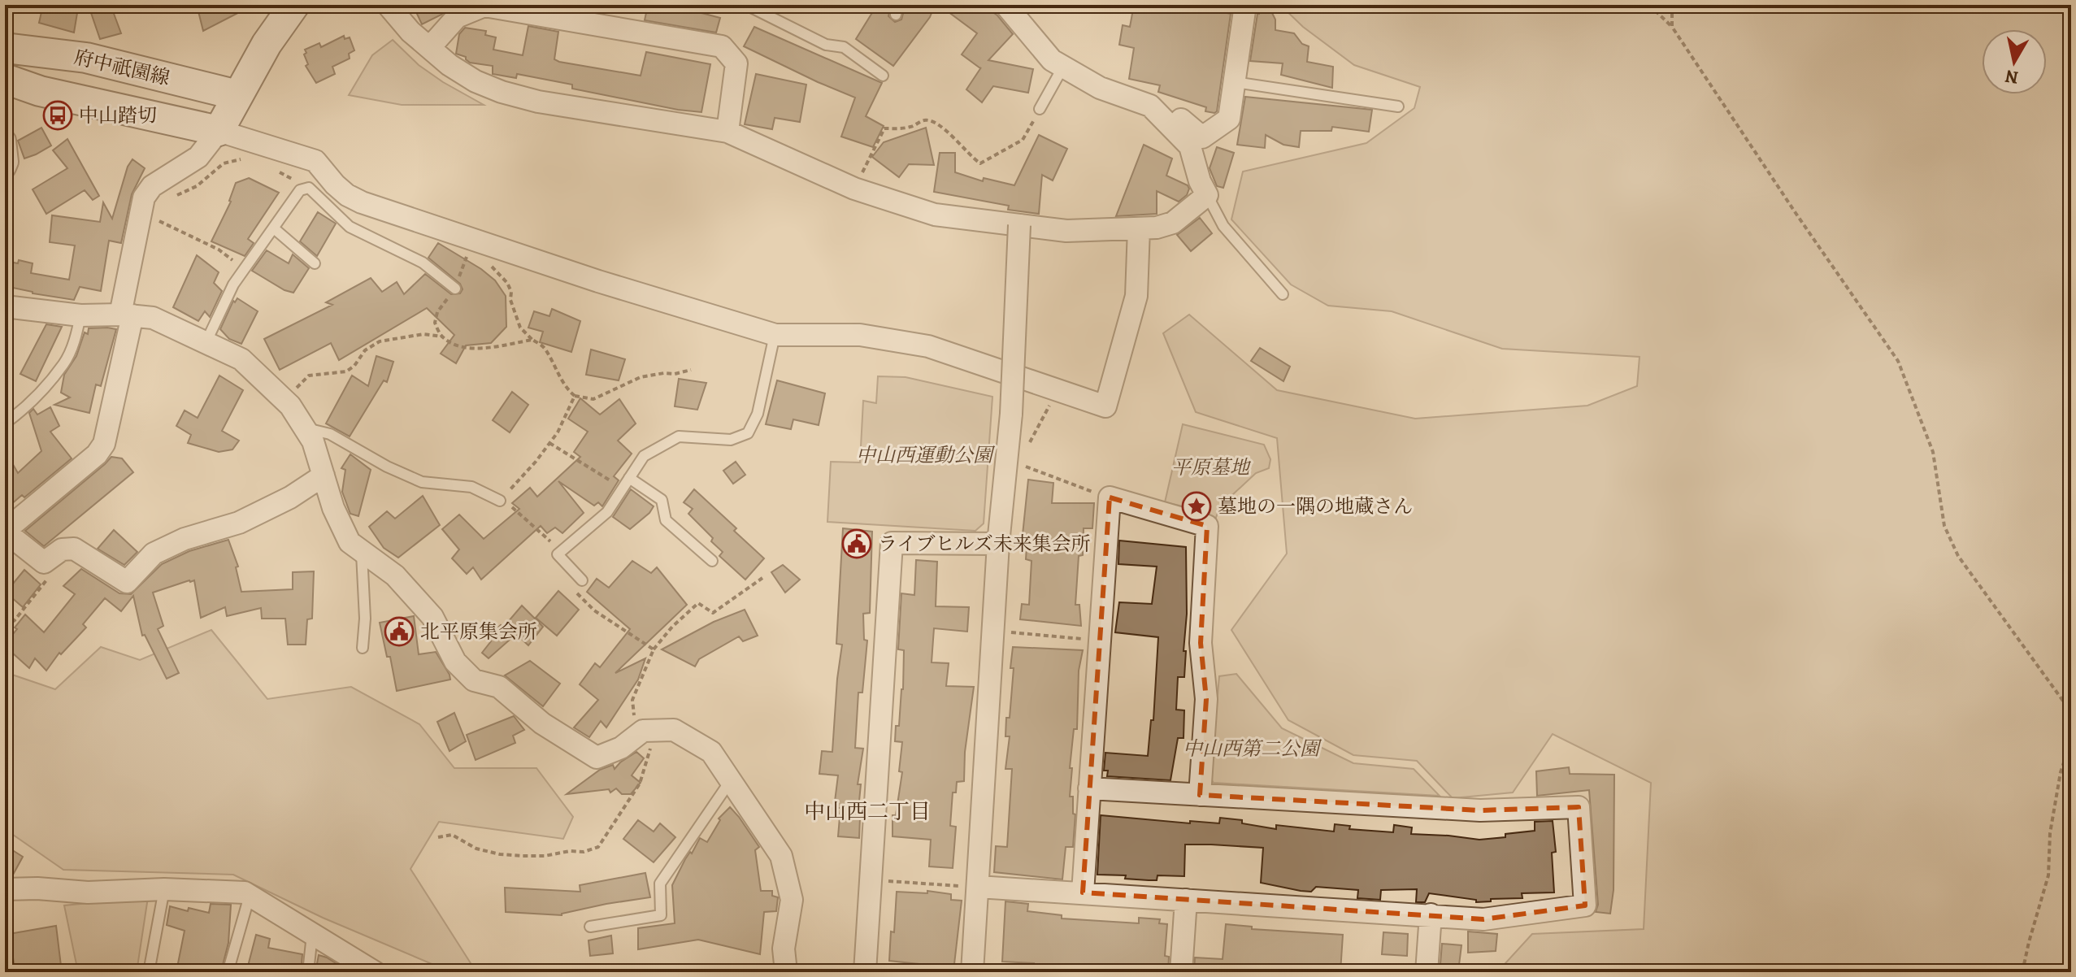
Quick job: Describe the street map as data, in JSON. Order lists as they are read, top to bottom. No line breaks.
{"streets":{"main road":["府中祇園線"]},"districts":["中山西二丁目"],"parks":["中山西運動公園","平原墓地","中山西第二公園"],"places":{"bus stop":["中山踏切"],"place":["墓地の一隅の地蔵さん"],"public building":["ライブヒルズ未来集会所","北平原集会所"]},"north":"bottom"}
